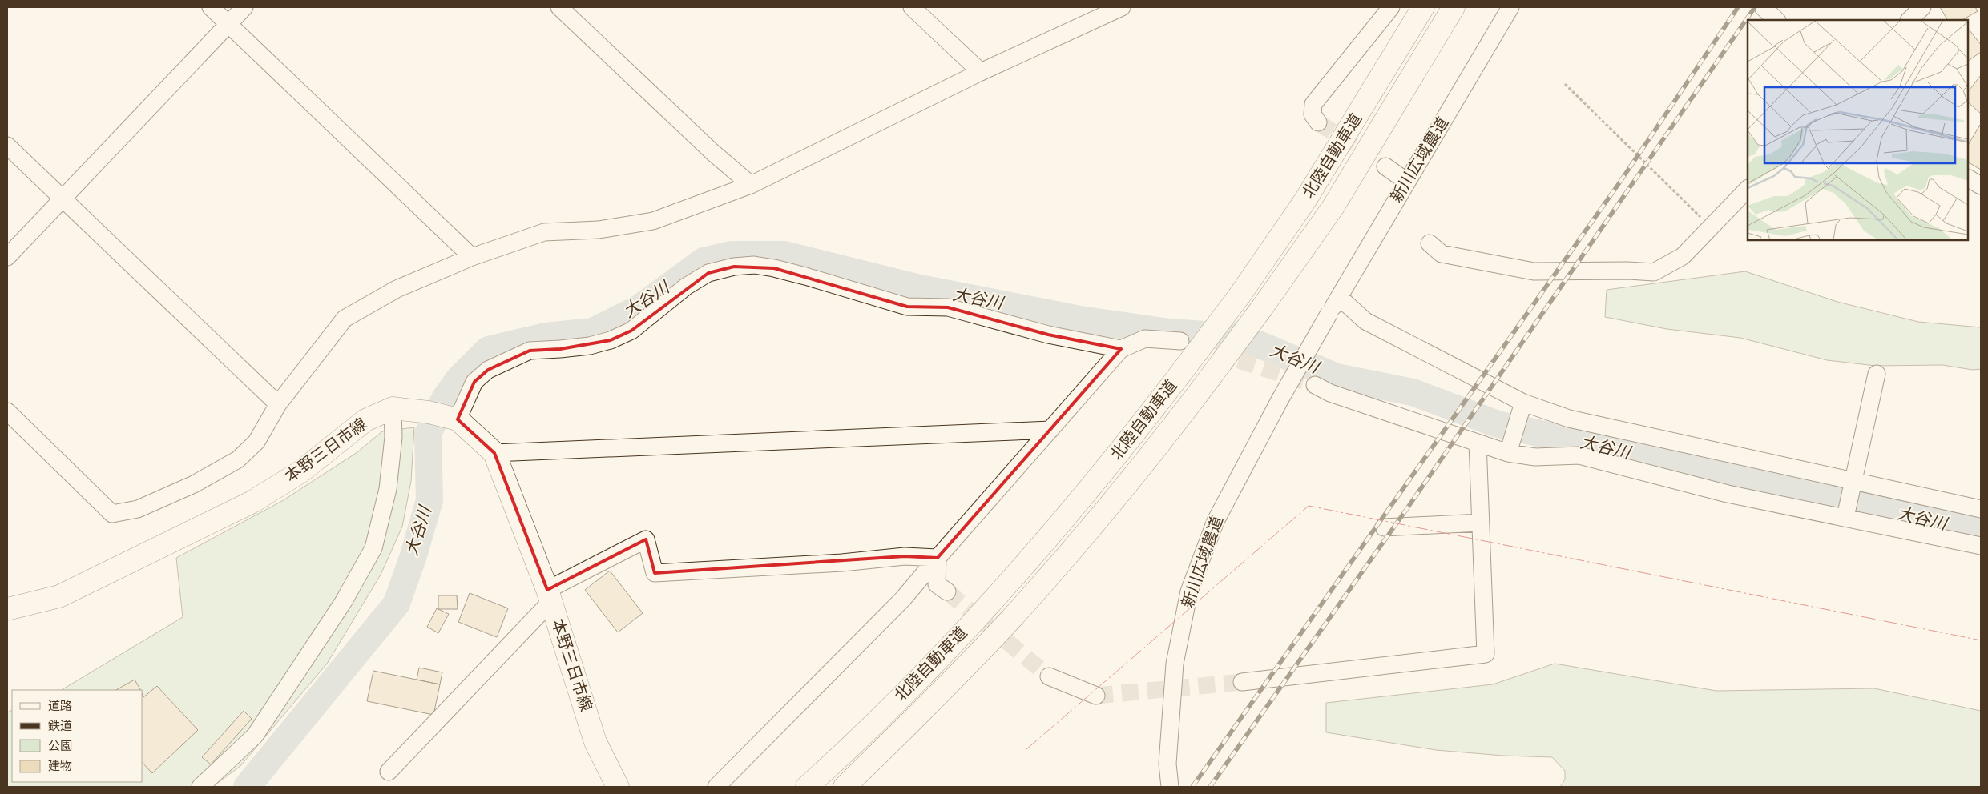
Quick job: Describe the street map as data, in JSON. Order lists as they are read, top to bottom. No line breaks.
{"streets":{"main road":["北陸自動車道","本野三日市線"],"street":["新川広域農道"]},"water":["大谷川"],"legend":["道路","鉄道","公園","建物"]}
